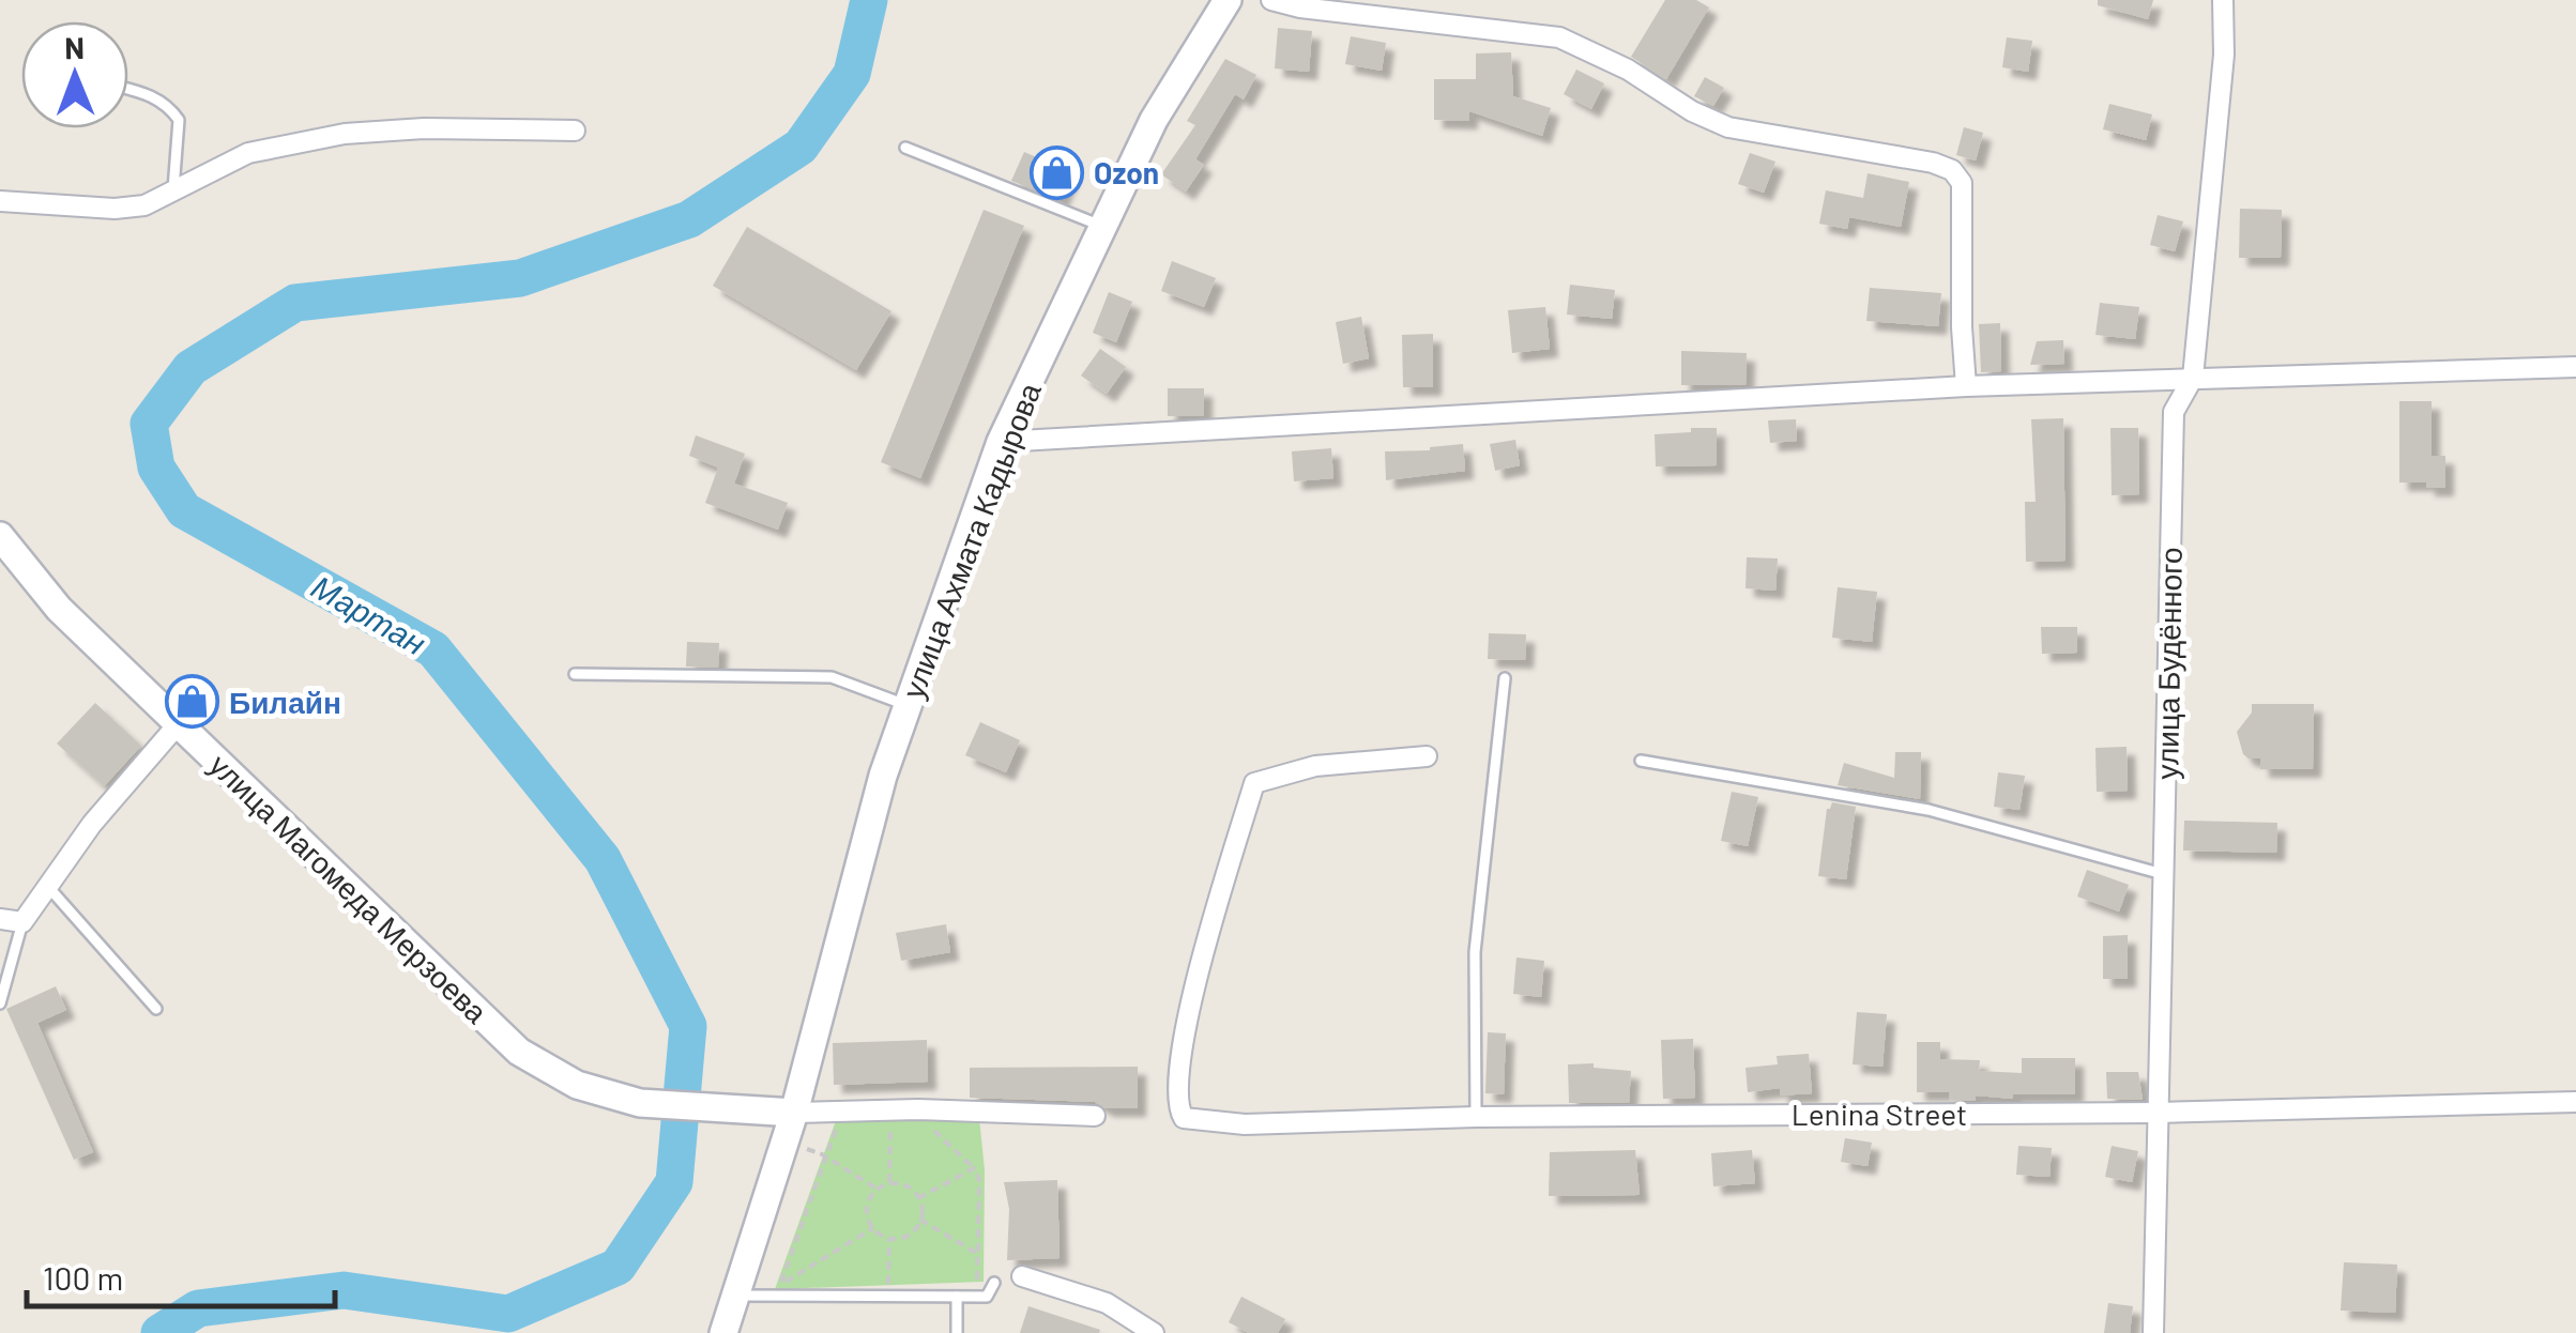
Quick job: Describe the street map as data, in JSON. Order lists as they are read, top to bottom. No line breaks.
{"streets":{"main road":["улица Ахмата Кадырова","улица Магомеда Мерзоева"],"street":["улица Будённого","Lenina Street"]},"crossings":[["улица Ахмата Кадырова","улица Магомеда Мерзоева"],["улица Будённого","Lenina Street"]],"water":["Мартан"],"places":{"shop":["Ozon","Билайн"]},"scale_bar":"100 m","north":"top"}
